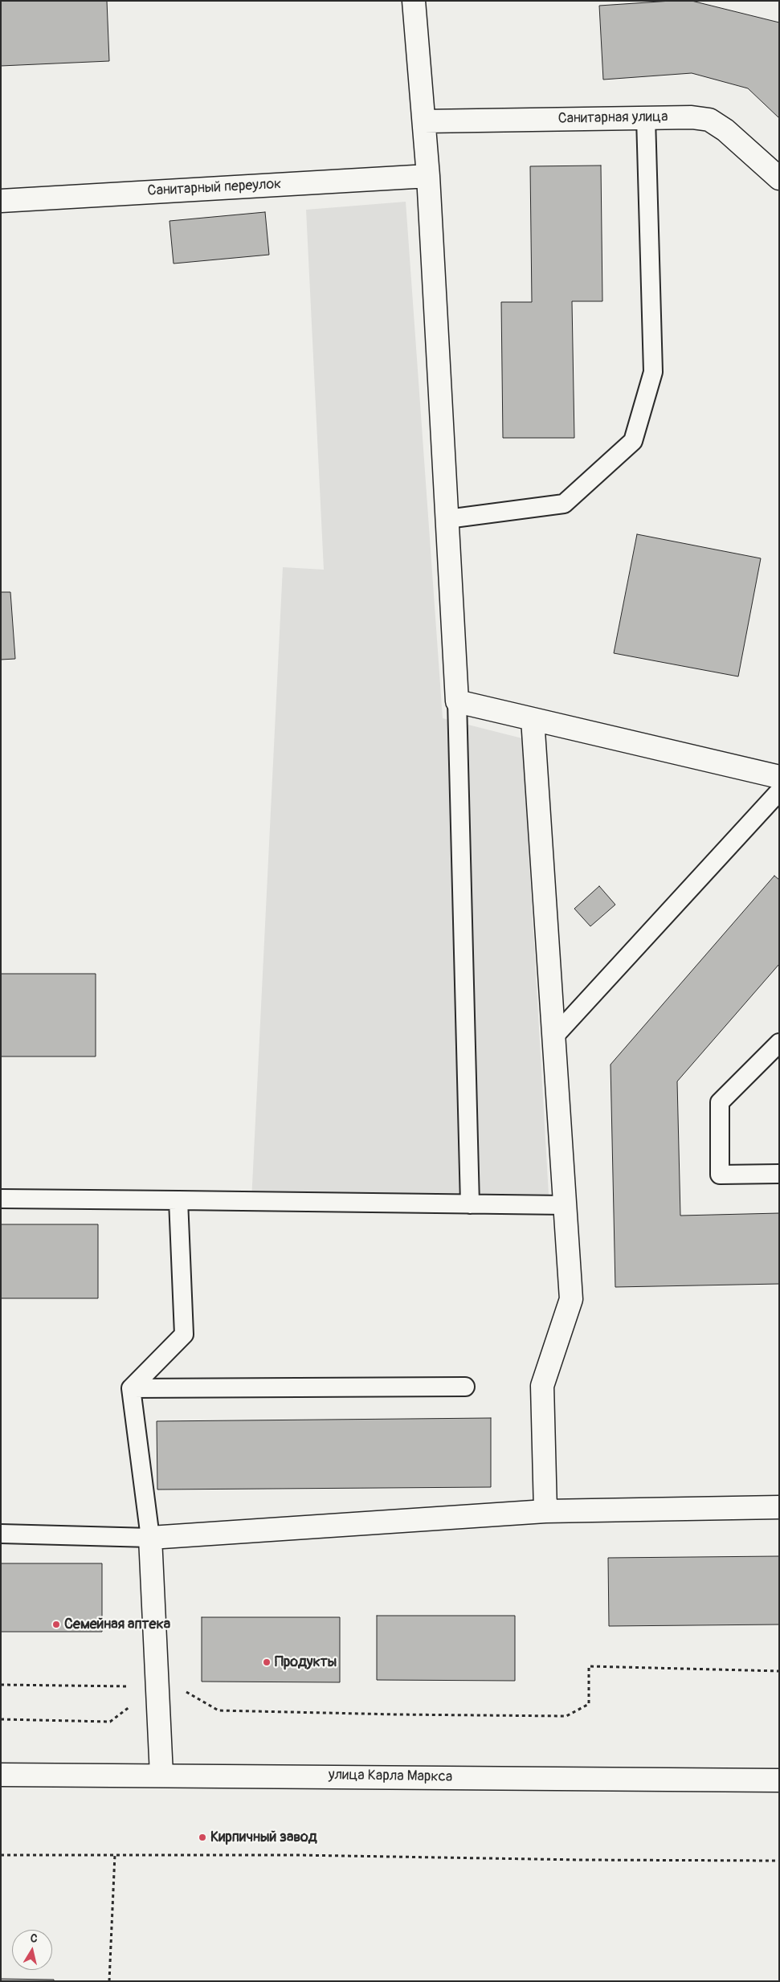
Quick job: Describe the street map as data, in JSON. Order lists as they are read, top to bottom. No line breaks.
{"streets":{"main road":["Санитарная улица","Санитарный переулок","улица Карла Маркса"]},"places":["Семейная аптека","Продукты","Кирпичный завод"],"north":"top"}
